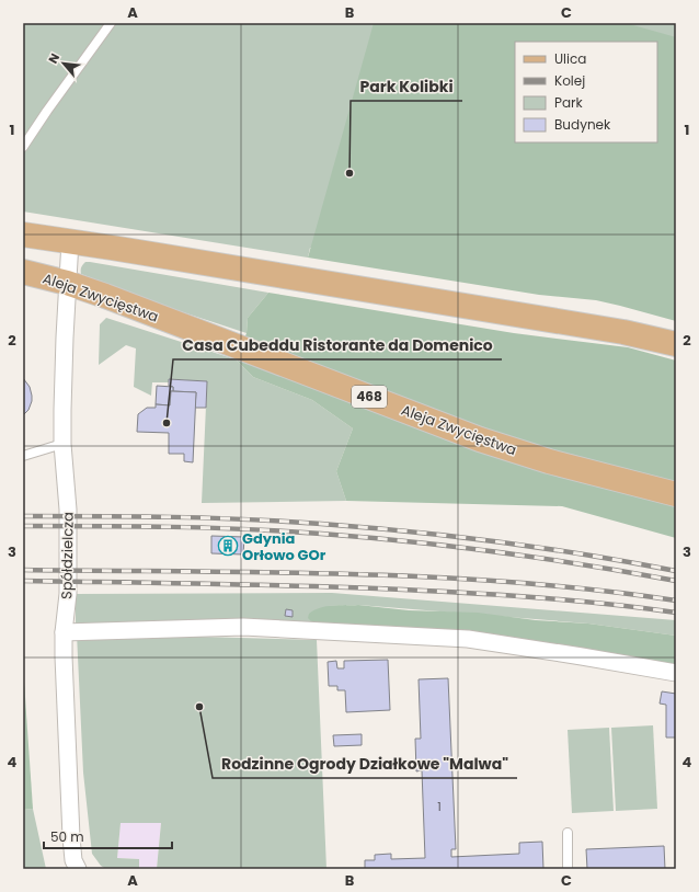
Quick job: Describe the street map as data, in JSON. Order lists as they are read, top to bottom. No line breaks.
{"streets":{"main road":["Aleja Zwycięstwa","468"],"street":["Spółdzielcza"]},"crossings":[["Aleja Zwycięstwa","Spółdzielcza"]],"places":{"other":["Park Kolibki","Casa Cubeddu Ristorante da Domenico","Rodzinne Ogrody Działkowe \"Malwa\""],"building":["Gdynia Orłowo GOr"]},"house_numbers":["1"],"legend":["Ulica","Kolej","Park","Budynek"],"scale_bar":"50 m","north":"top left","grid":{"columns":["A","B","C"],"rows":["1","2","3","4"]}}
